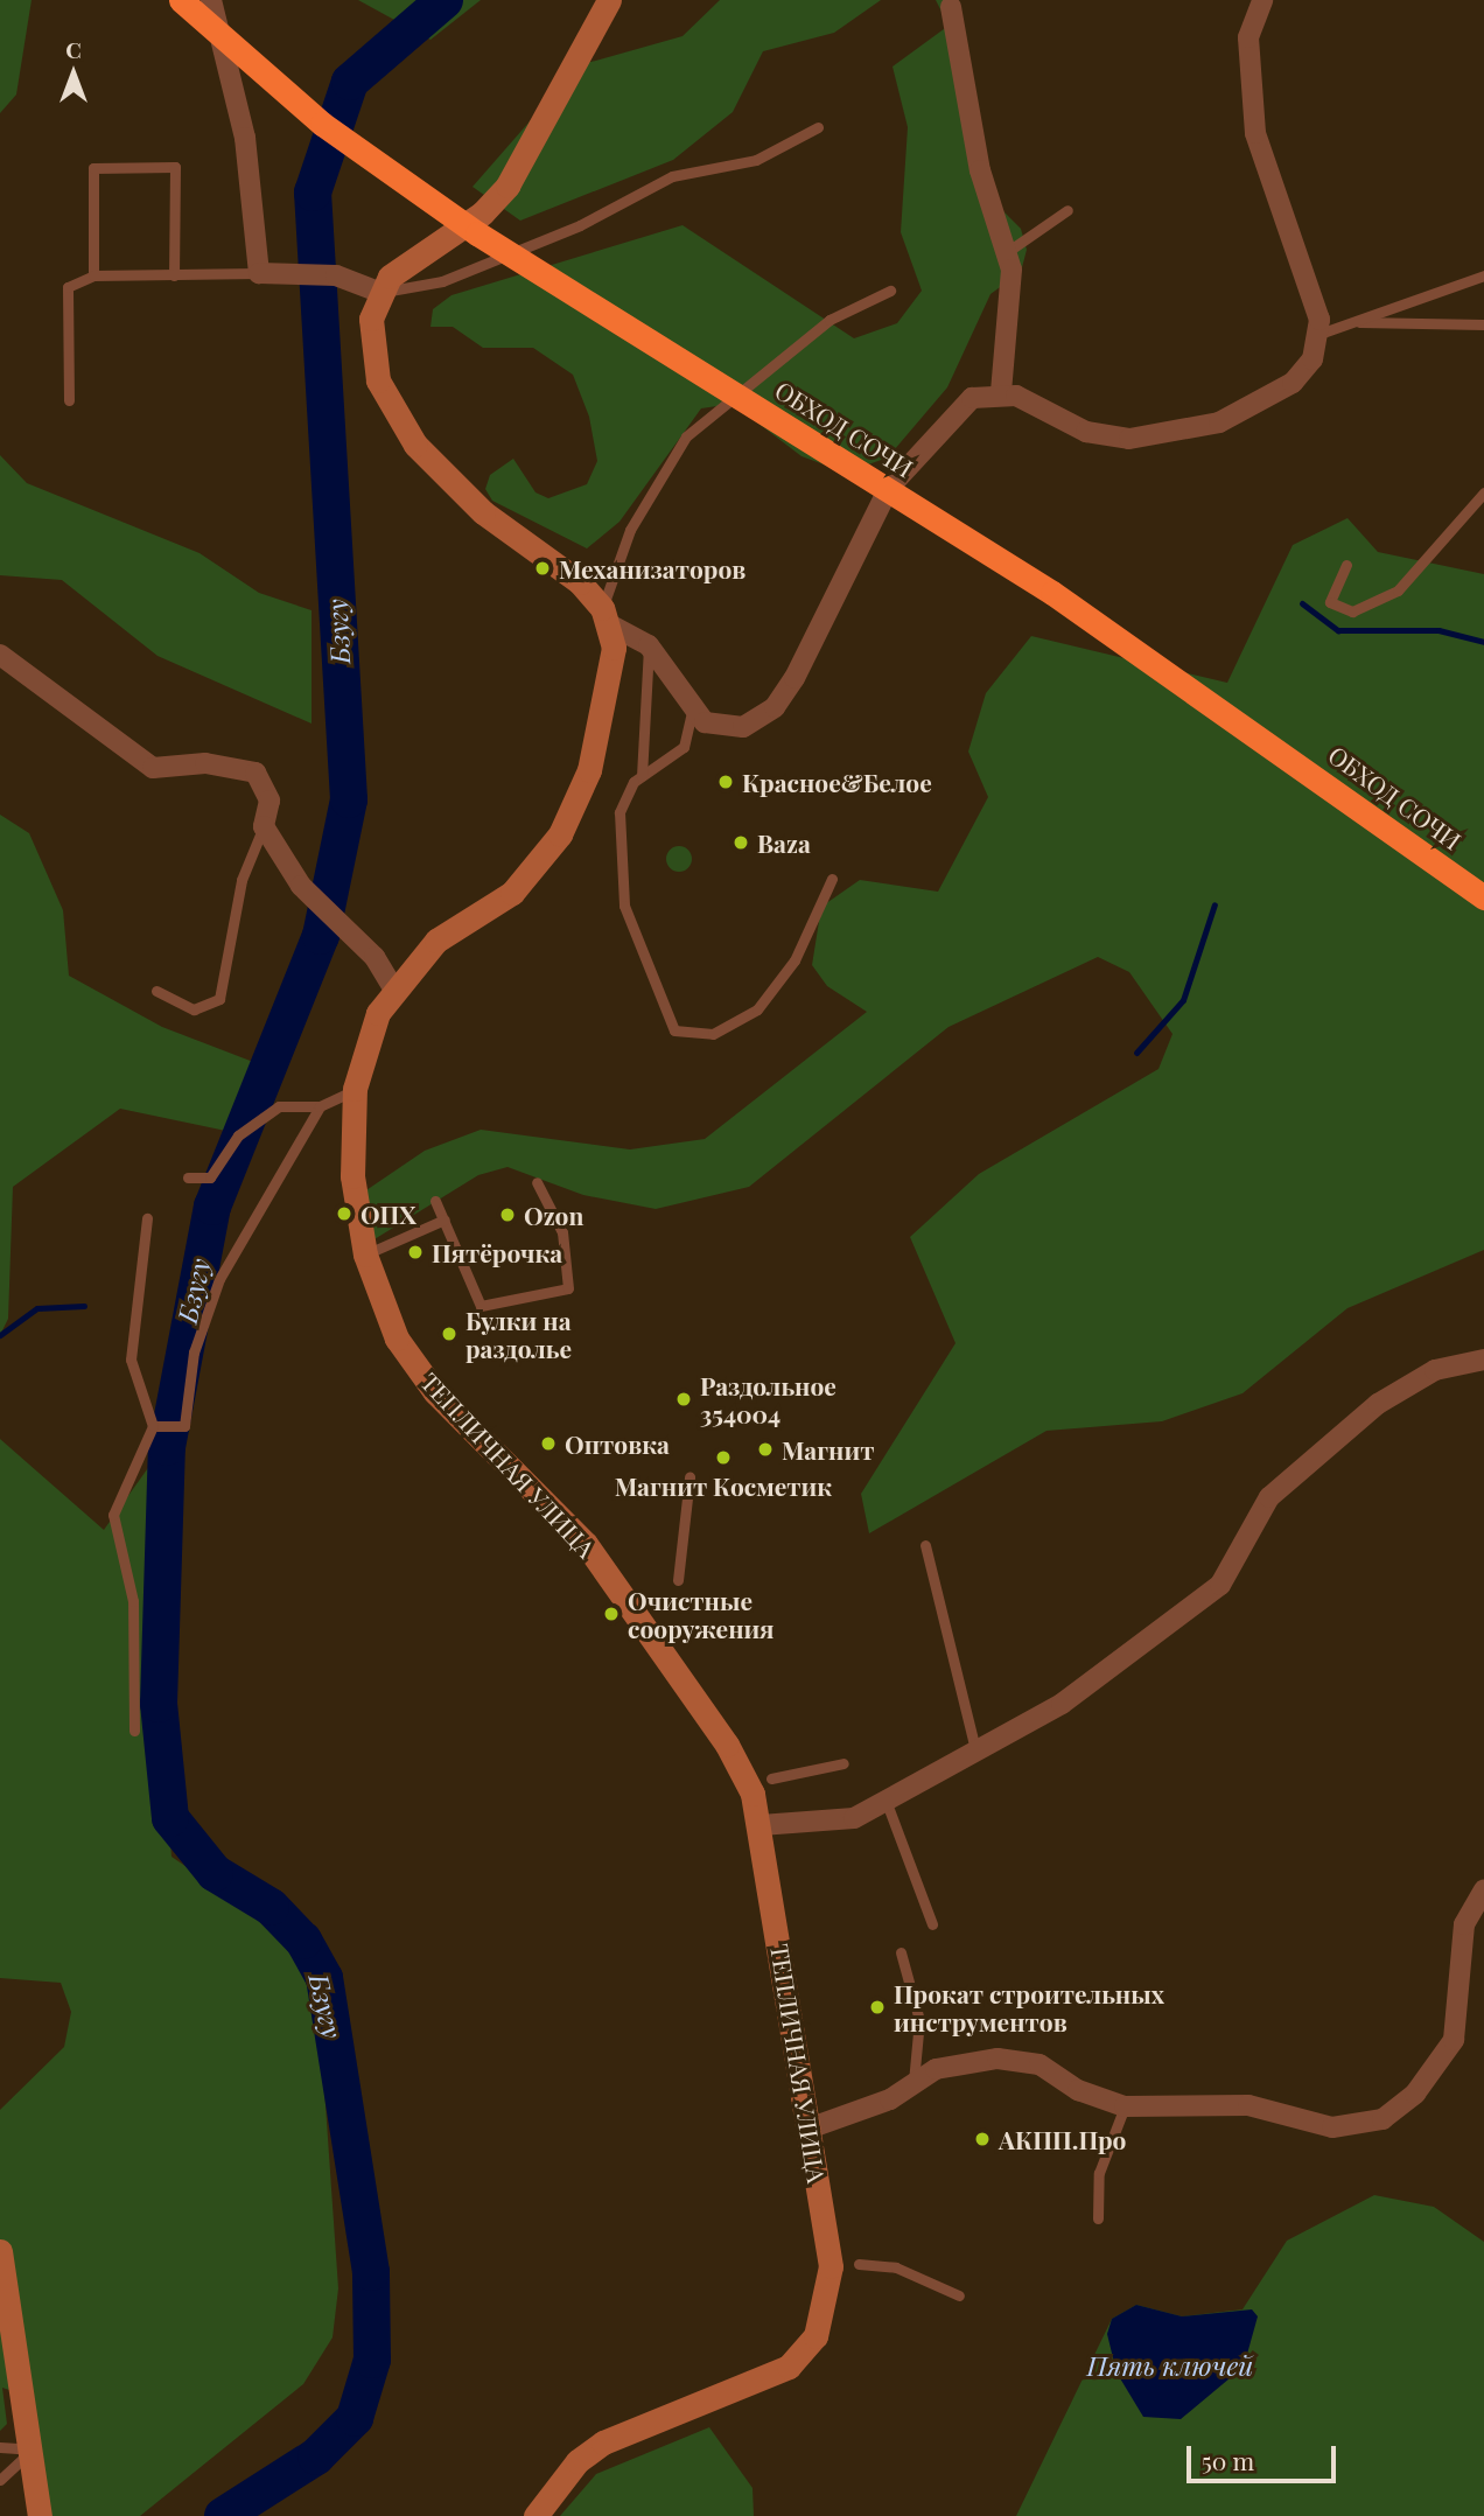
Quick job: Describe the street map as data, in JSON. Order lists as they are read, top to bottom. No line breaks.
{"streets":{"highway":["ОБХОД СОЧИ"],"street":["ТЕПЛИЧНАЯ УЛИЦА"]},"water":["Бзугу","Пять ключей"],"places":["Механизаторов","Красное&Белое","Baza","ОПХ","Ozon","Пятёрочка","Булки на раздолье","Раздольное 354004","Оптовка","Магнит","Магнит Косметик","Очистные сооружения","Прокат строительных инструментов","АКПП.Про"],"scale_bar":"50 m","north":"top"}
